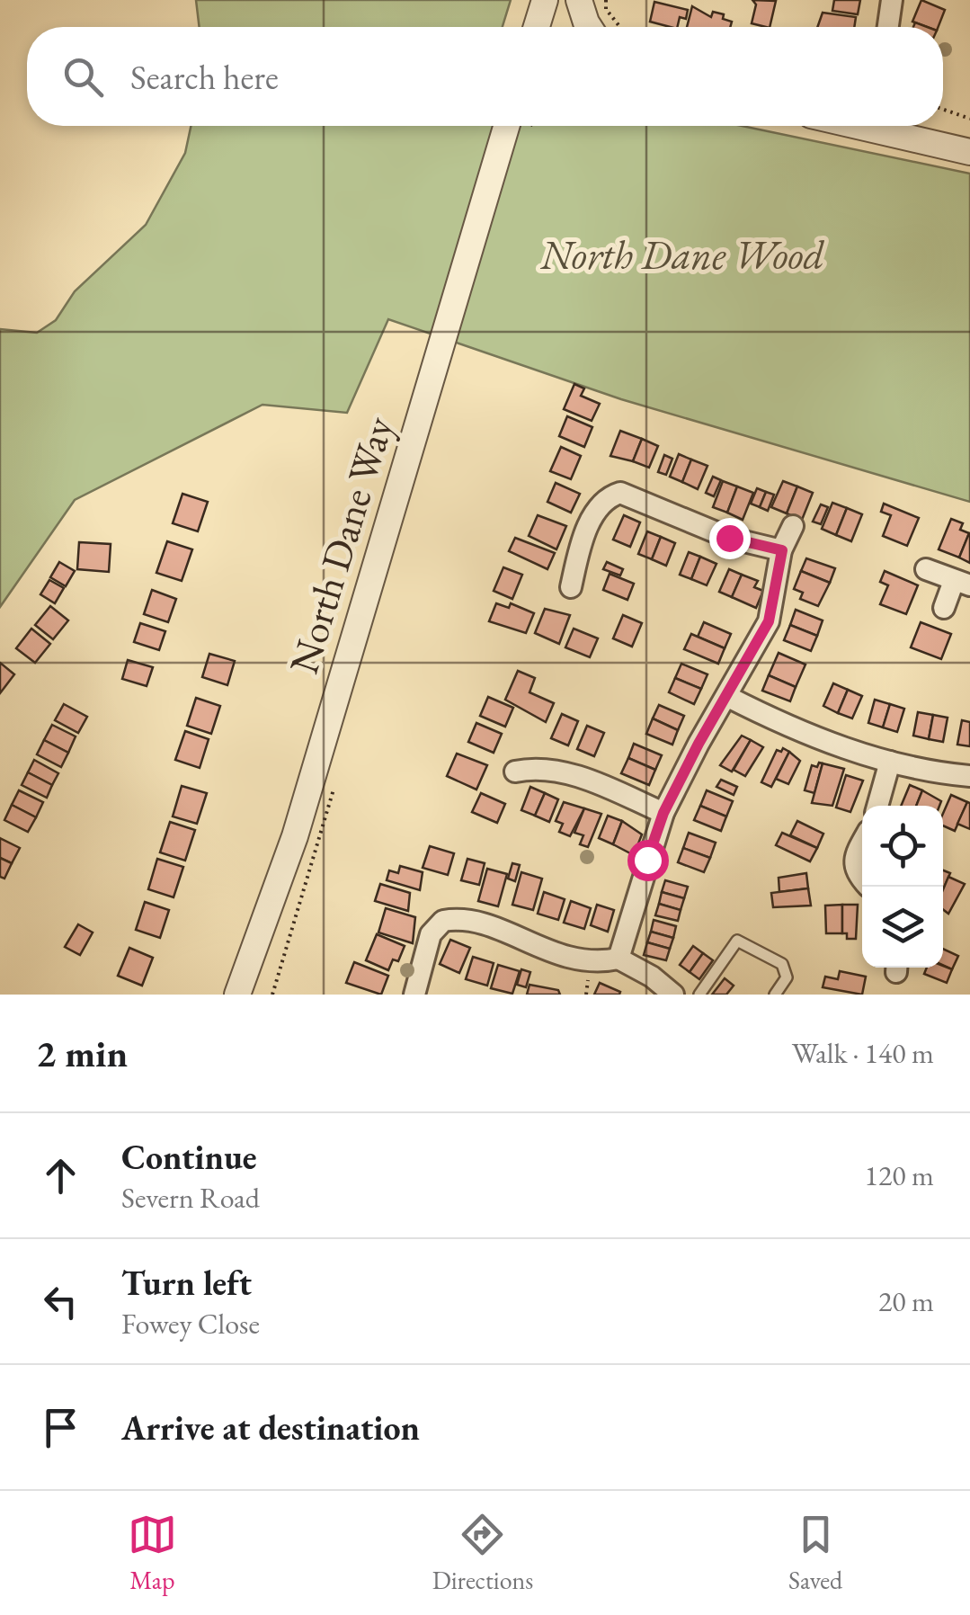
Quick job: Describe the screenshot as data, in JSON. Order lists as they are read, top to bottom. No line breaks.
{"streets":{"street":["North Dane Way"]},"parks":["North Dane Wood"],"page":{"search":"Search here","heading":["2 min","Walk · 140 m"],"list":[["Continue","Severn Road","120 m"],["Turn left","Fowey Close","20 m"],"Arrive at destination"],"nav":["Map","Directions","Saved"]}}
